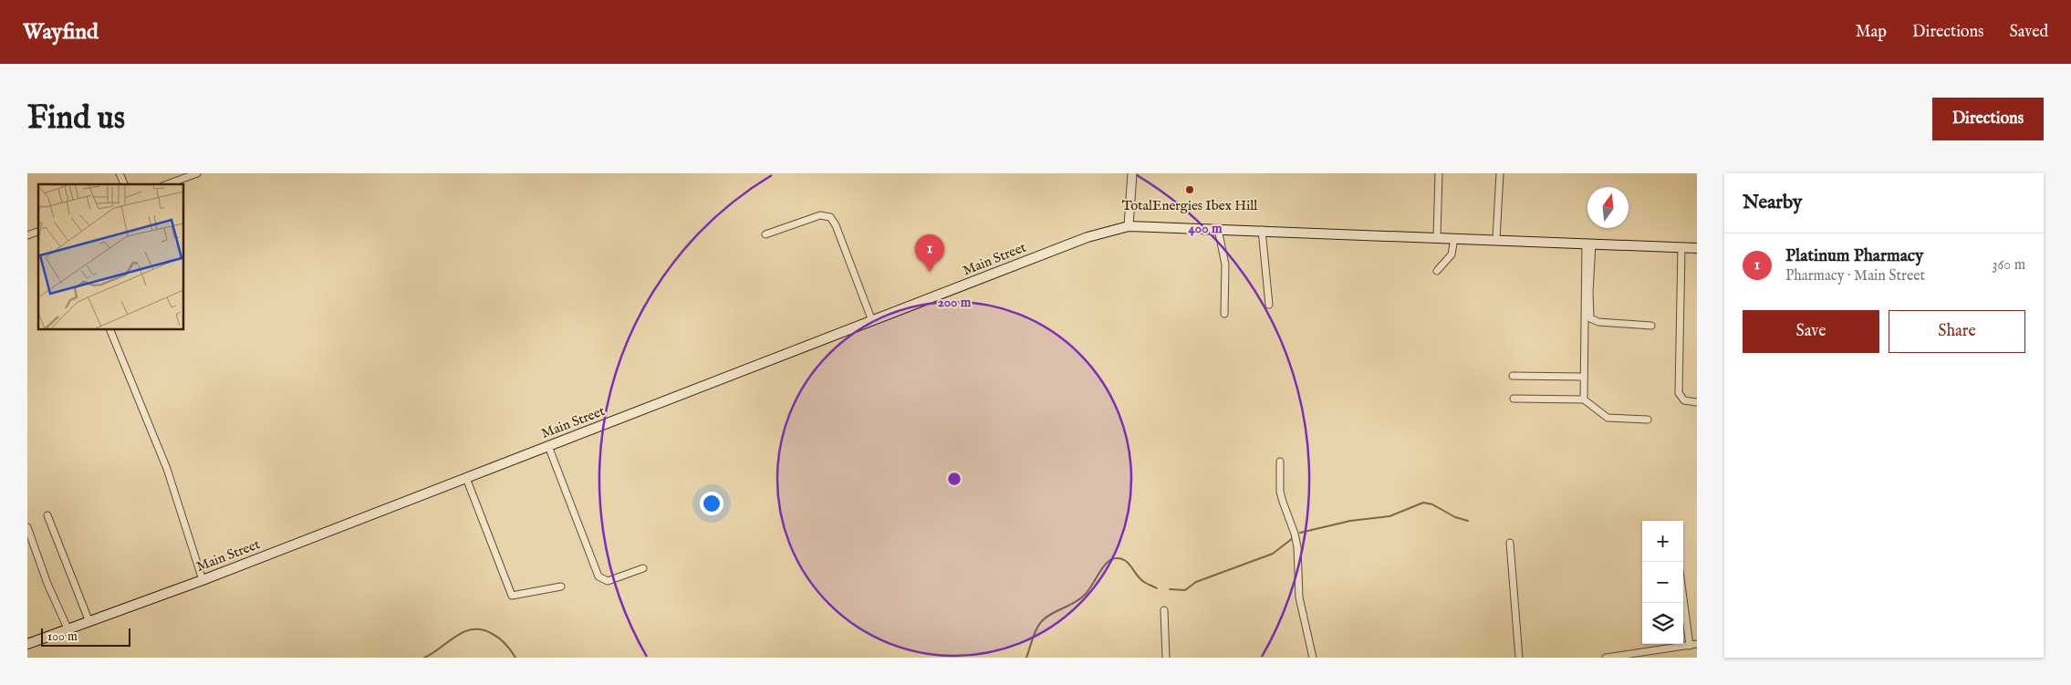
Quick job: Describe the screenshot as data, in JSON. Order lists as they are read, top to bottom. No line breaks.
{"streets":{"main road":["Main Street"]},"places":["TotalEnergies Ibex Hill"],"scale_bar":"100 m","north":"top","page":{"header":"Wayfind","nav":["Map","Directions","Saved"],"buttons":["Directions",["Save","Share"]],"title":"Find us","heading":"Nearby","list":[{"mark":"1","name":"Platinum Pharmacy","note":"Pharmacy · Main Street","value":"360 m"}],"pins":"1","map_buttons":["+","−"],"scale":"100 m"},"rings":["400 m","200 m"]}
